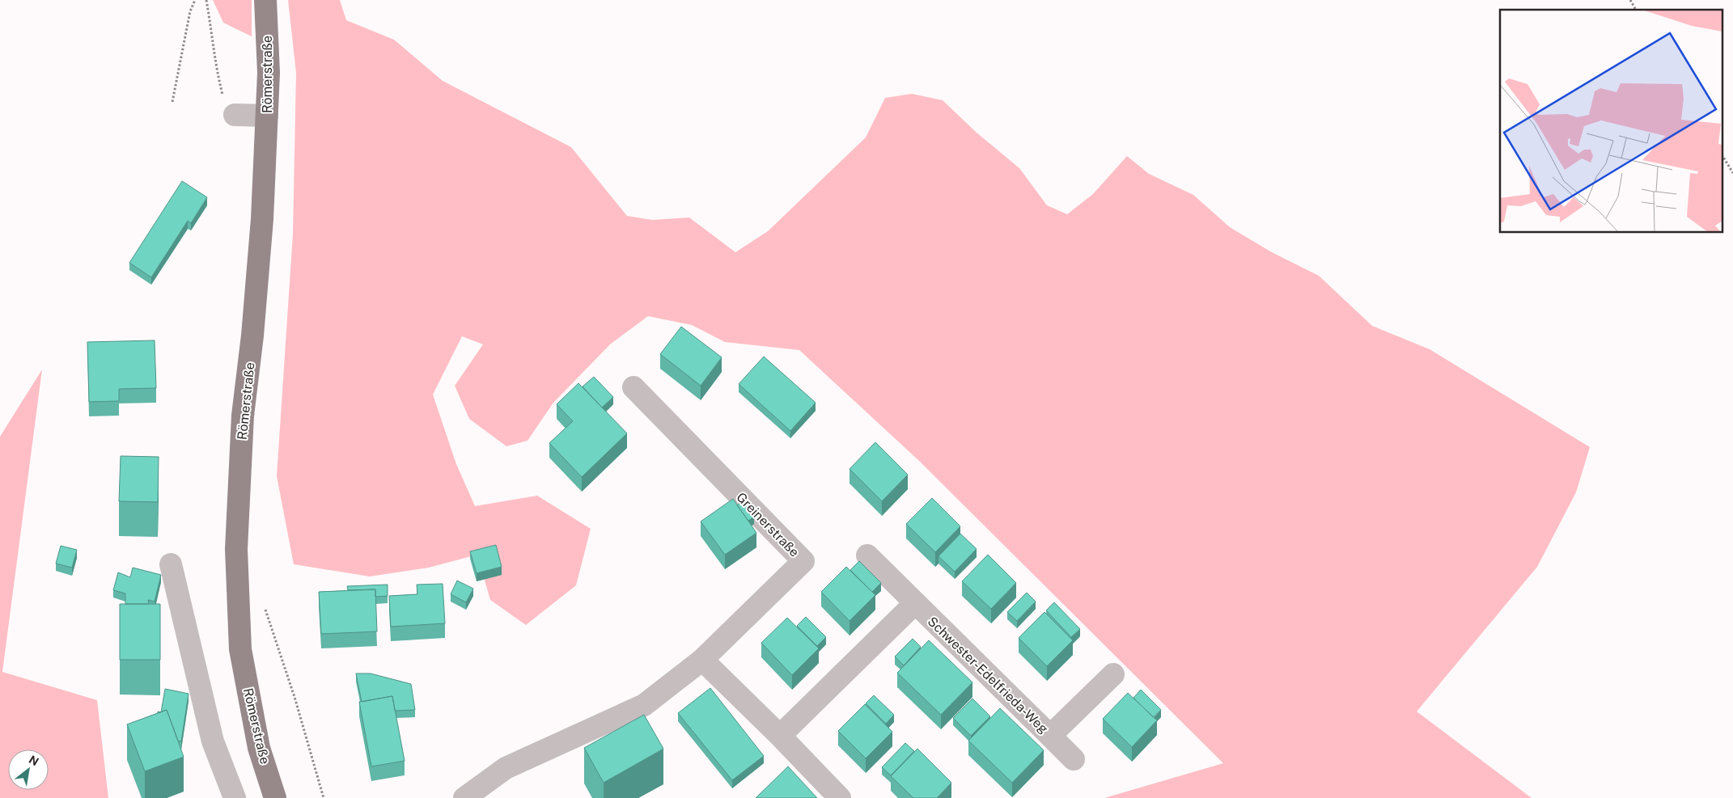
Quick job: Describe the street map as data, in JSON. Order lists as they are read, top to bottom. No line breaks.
{"streets":{"main road":["Römerstraße"],"street":["Greinerstraße","Schwester-Edelfrieda-Weg"]},"north":"top right"}
